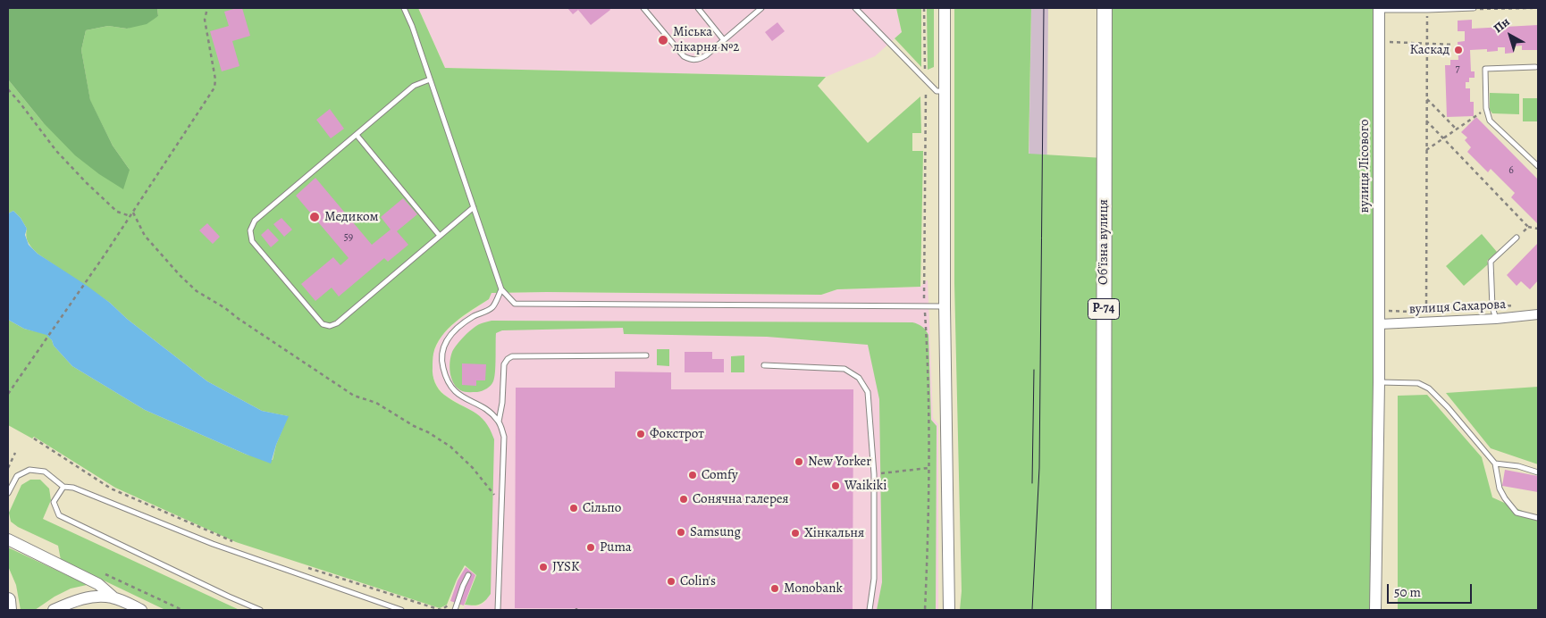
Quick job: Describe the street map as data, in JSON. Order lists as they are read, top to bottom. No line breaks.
{"streets":{"main road":["Обʼїзна вулиця","Р-74"],"street":["вулиця Лісового","вулиця Сахарова"]},"crossings":[["вулиця Лісового","вулиця Сахарова"]],"places":["Міська лікарня №2","Каскад","Медиком","Фокстрот","New Yorker","Comfy","Waikiki","Сонячна галерея","Сільпо","Samsung","Хінкальня","Puma","JYSK","Colin's","Monobank"],"house_numbers":["7","6","59"],"scale_bar":"50 m","north":"top left"}
